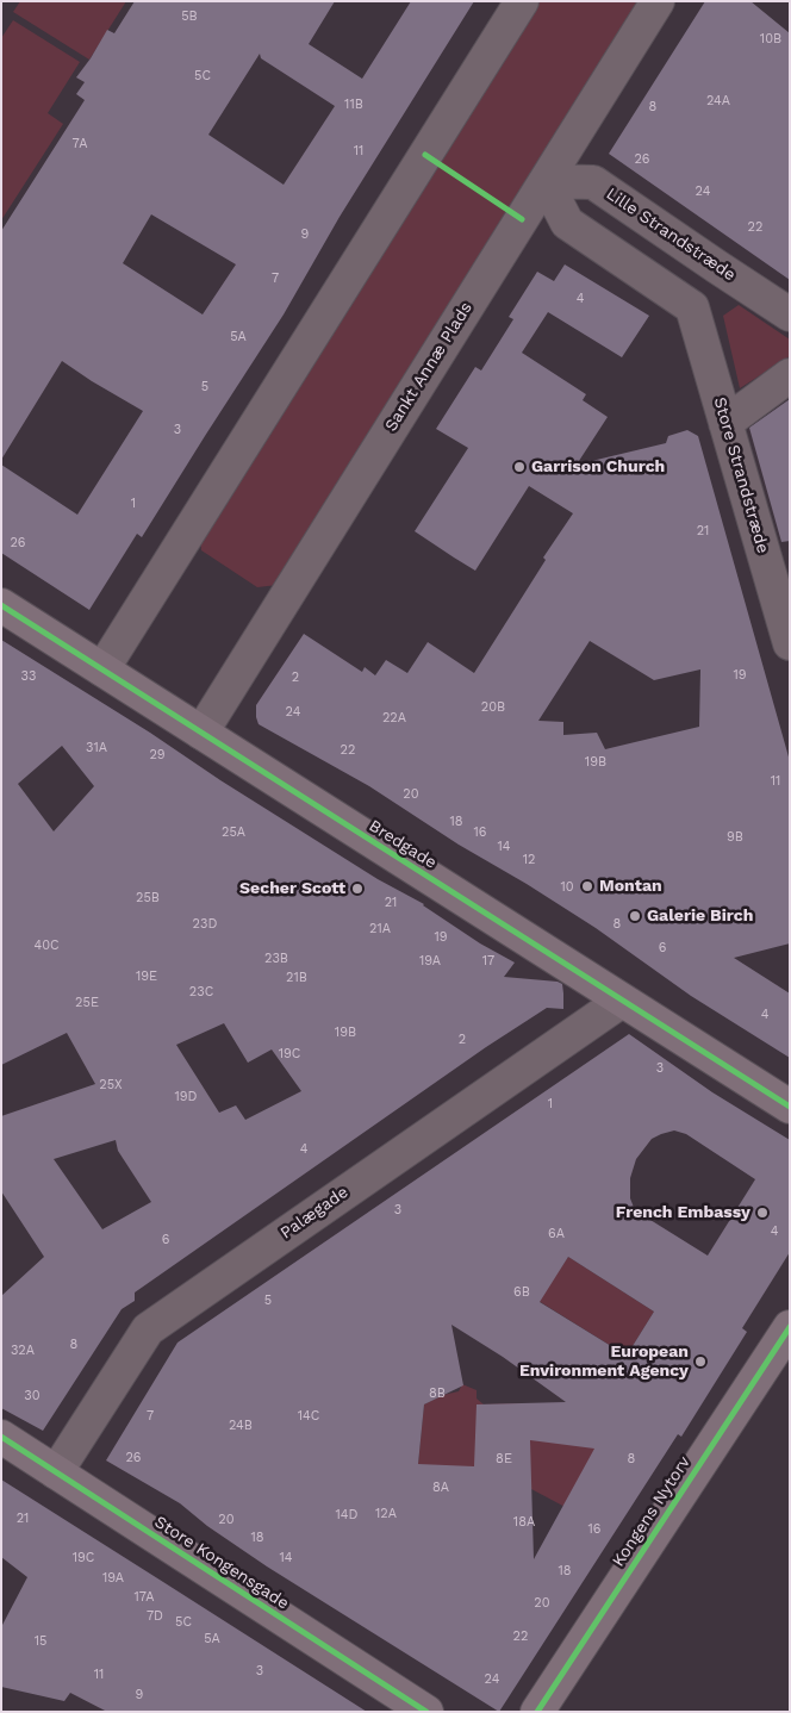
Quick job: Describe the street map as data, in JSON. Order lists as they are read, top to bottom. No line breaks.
{"streets":{"main road":["Bredgade","Kongens Nytorv","Store Kongensgade"],"street":["Lille Strandstræde","Sankt Annæ Plads","Store Strandstræde","Palægade"]},"crossings":[["Lille Strandstræde","Sankt Annæ Plads"],["Sankt Annæ Plads","Bredgade"],["Bredgade","Palægade"],["Palægade","Store Kongensgade"]],"places":["Garrison Church","Montan","Secher Scott","Galerie Birch","French Embassy","European Environment Agency"],"house_numbers":["5B","10B","5C","24A","11B","8","7A","11","26","24","22","9","7","4","5A","5","3","1","21","26","19","33","2","20B","24","22A","31A","22","29","19B","11","20","18","25A","16","9B","14","12","10","25B","21","23D","8","21A","19","40C","6","23B","19A","17","19E","21B","23C","25E","4","19B","2","19C","3","25X","19D","1","4","3","4","6A","6","6B","5","8","32A","8B","30","7","14C","24B","26","8E","8","8A","12A","14D","21","20","18A","16","18","19C","14","18","19A","17A","20","7D","5C","22","5A","15","3","11","24","9"]}
